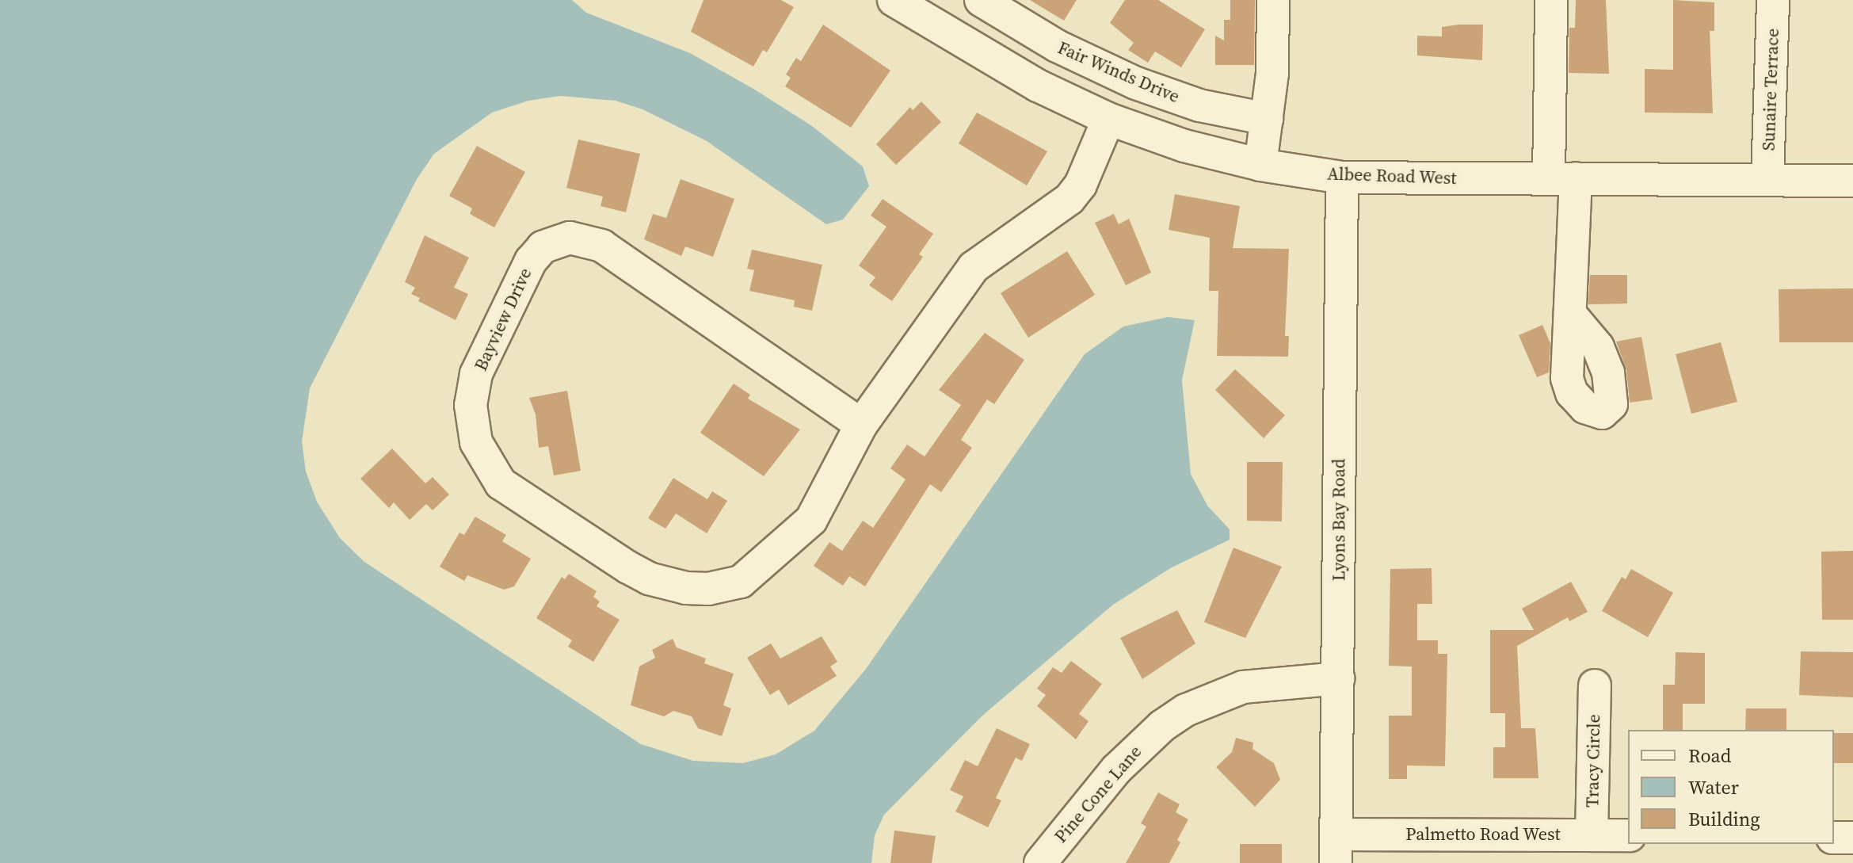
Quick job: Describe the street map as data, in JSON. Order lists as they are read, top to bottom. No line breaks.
{"streets":{"street":["Fair Winds Drive","Sunaire Terrace","Albee Road West","Bayview Drive","Lyons Bay Road","Tracy Circle","Pine Cone Lane","Palmetto Road West"]},"crossings":[["Sunaire Terrace","Albee Road West"],["Albee Road West","Bayview Drive"],["Albee Road West","Lyons Bay Road"],["Lyons Bay Road","Pine Cone Lane"],["Lyons Bay Road","Palmetto Road West"],["Tracy Circle","Palmetto Road West"]],"legend":["Road","Water","Building"]}
